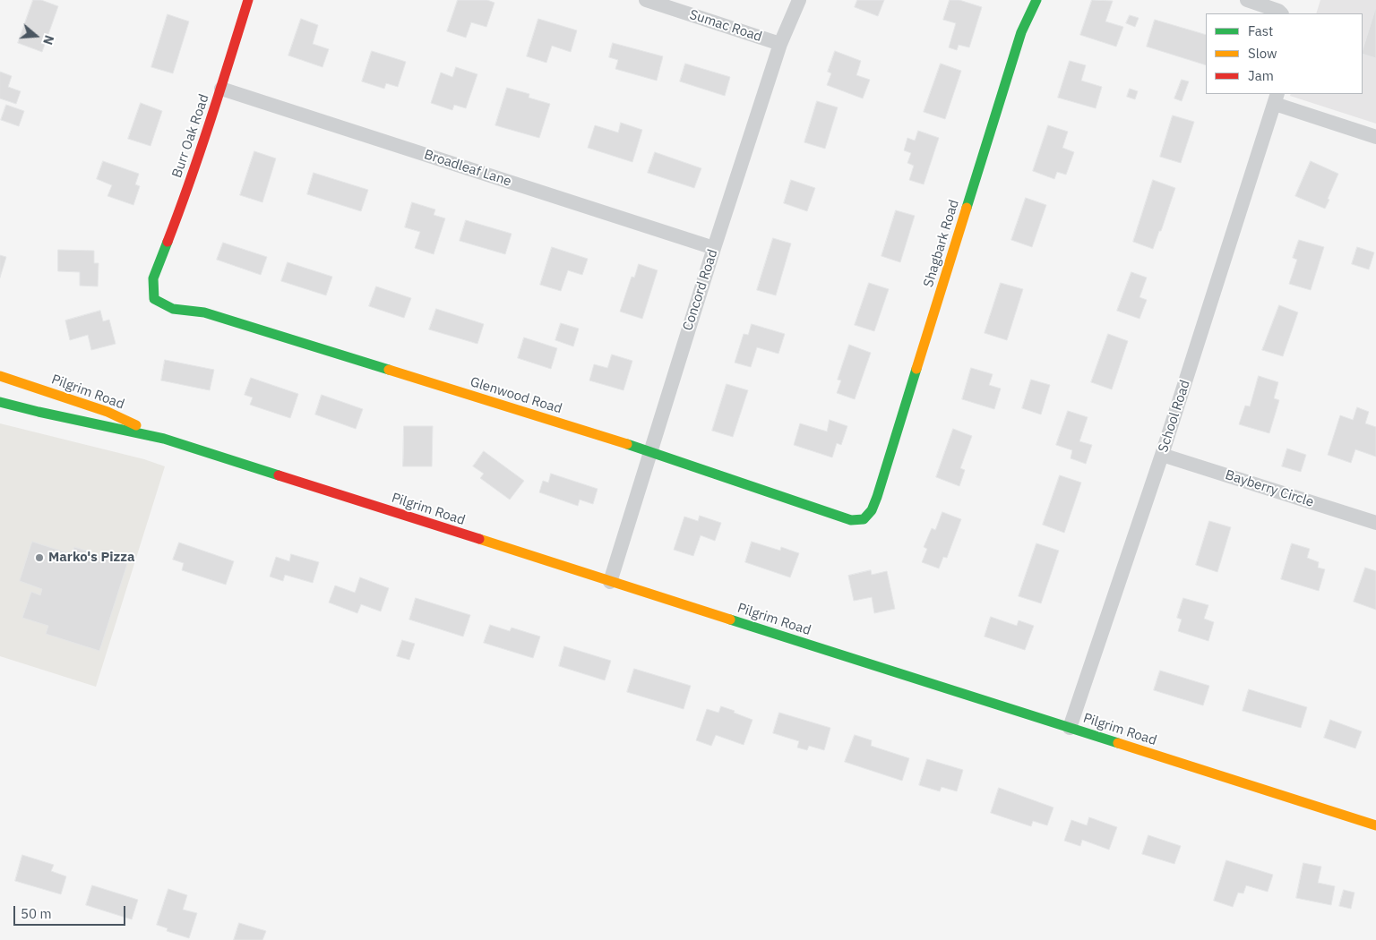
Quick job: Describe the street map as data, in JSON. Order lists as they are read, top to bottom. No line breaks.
{"streets":{"street":["Sumac Road","Burr Oak Road","Broadleaf Lane","Shagbark Road","Concord Road","Pilgrim Road","Glenwood Road","School Road","Bayberry Circle"]},"crossings":[["Sumac Road","Concord Road"],["Burr Oak Road","Broadleaf Lane"],["Burr Oak Road","Glenwood Road"],["Broadleaf Lane","Concord Road"],["Shagbark Road","Glenwood Road"],["Concord Road","Pilgrim Road"],["Concord Road","Glenwood Road"],["Pilgrim Road","School Road"],["School Road","Bayberry Circle"]],"places":["Marko's Pizza"],"legend":["Fast","Slow","Jam"],"scale_bar":"50 m","north":"right"}
